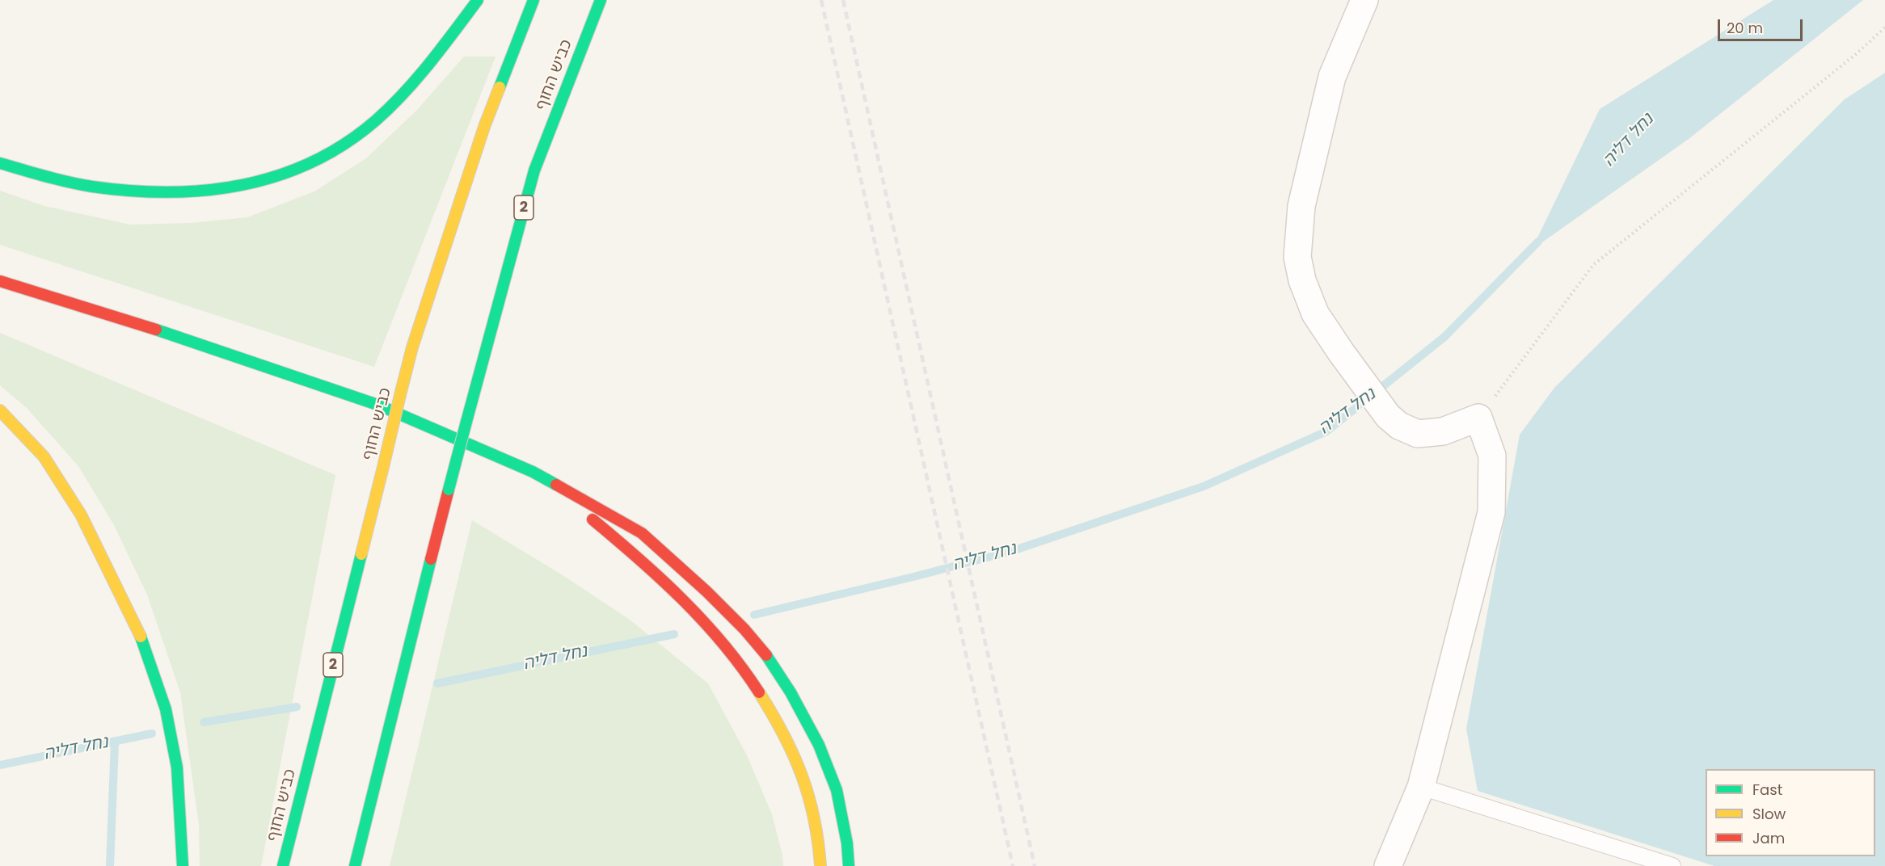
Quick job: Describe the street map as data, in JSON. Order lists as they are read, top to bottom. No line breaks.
{"streets":{"highway":["כביש החוף","2"]},"water":["נחל דליה"],"legend":["Fast","Slow","Jam"],"scale_bar":"20 m"}
